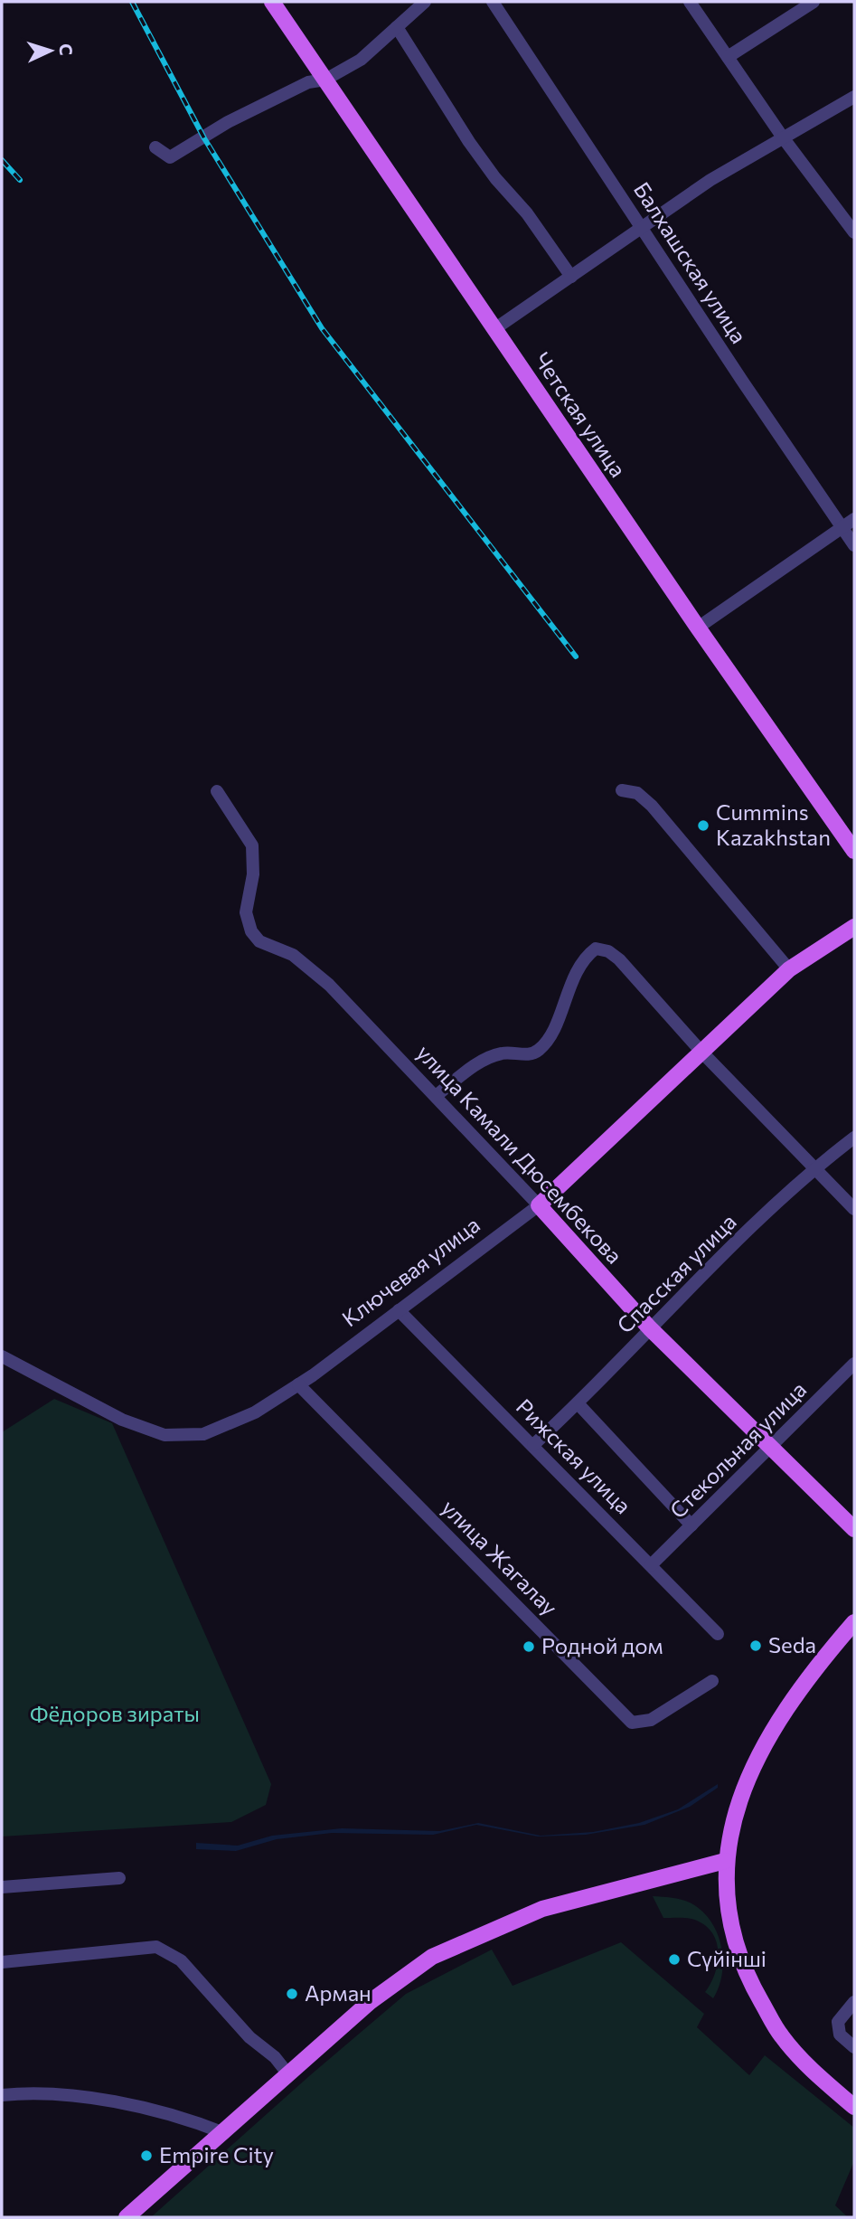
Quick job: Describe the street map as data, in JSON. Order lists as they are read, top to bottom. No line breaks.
{"streets":{"main road":["Четская улица","улица Камали Дюсембекова","Ключевая улица"],"street":["Балхашская улица","Спасская улица","Стекольная улица","Рижская улица","улица Жагалау"]},"crossings":[["улица Камали Дюсембекова","Ключевая улица"],["улица Камали Дюсембекова","Спасская улица"],["улица Камали Дюсембекова","Стекольная улица"],["Ключевая улица","Рижская улица"],["Ключевая улица","улица Жагалау"],["Спасская улица","Рижская улица"],["Стекольная улица","Рижская улица"]],"parks":["Фёдоров зираты"],"places":["Cummins Kazakhstan","Seda","Родной дом","Сүйінші","Арман","Empire City"],"north":"right"}
